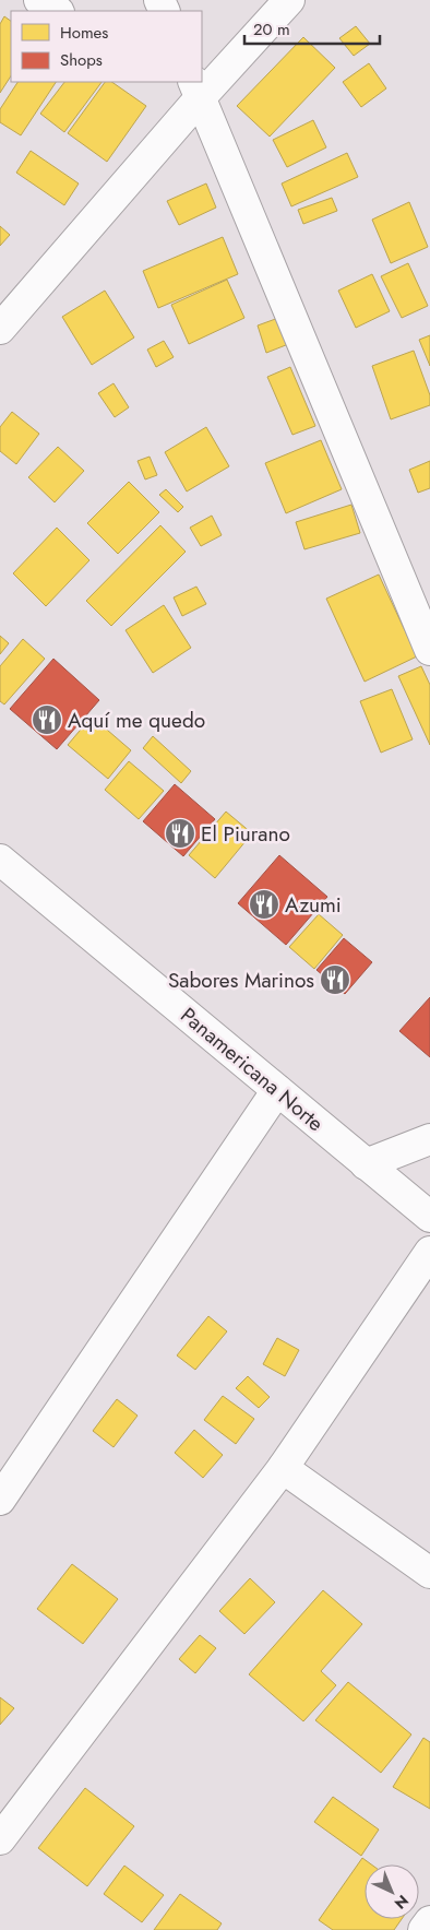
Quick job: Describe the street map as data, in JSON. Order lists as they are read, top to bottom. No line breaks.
{"streets":{"main road":["Panamericana Norte"]},"places":{"restaurant":["Aquí me quedo","El Piurano","Azumi","Sabores Marinos"]},"legend":["Homes","Shops"],"scale_bar":"20 m","north":"bottom right"}
